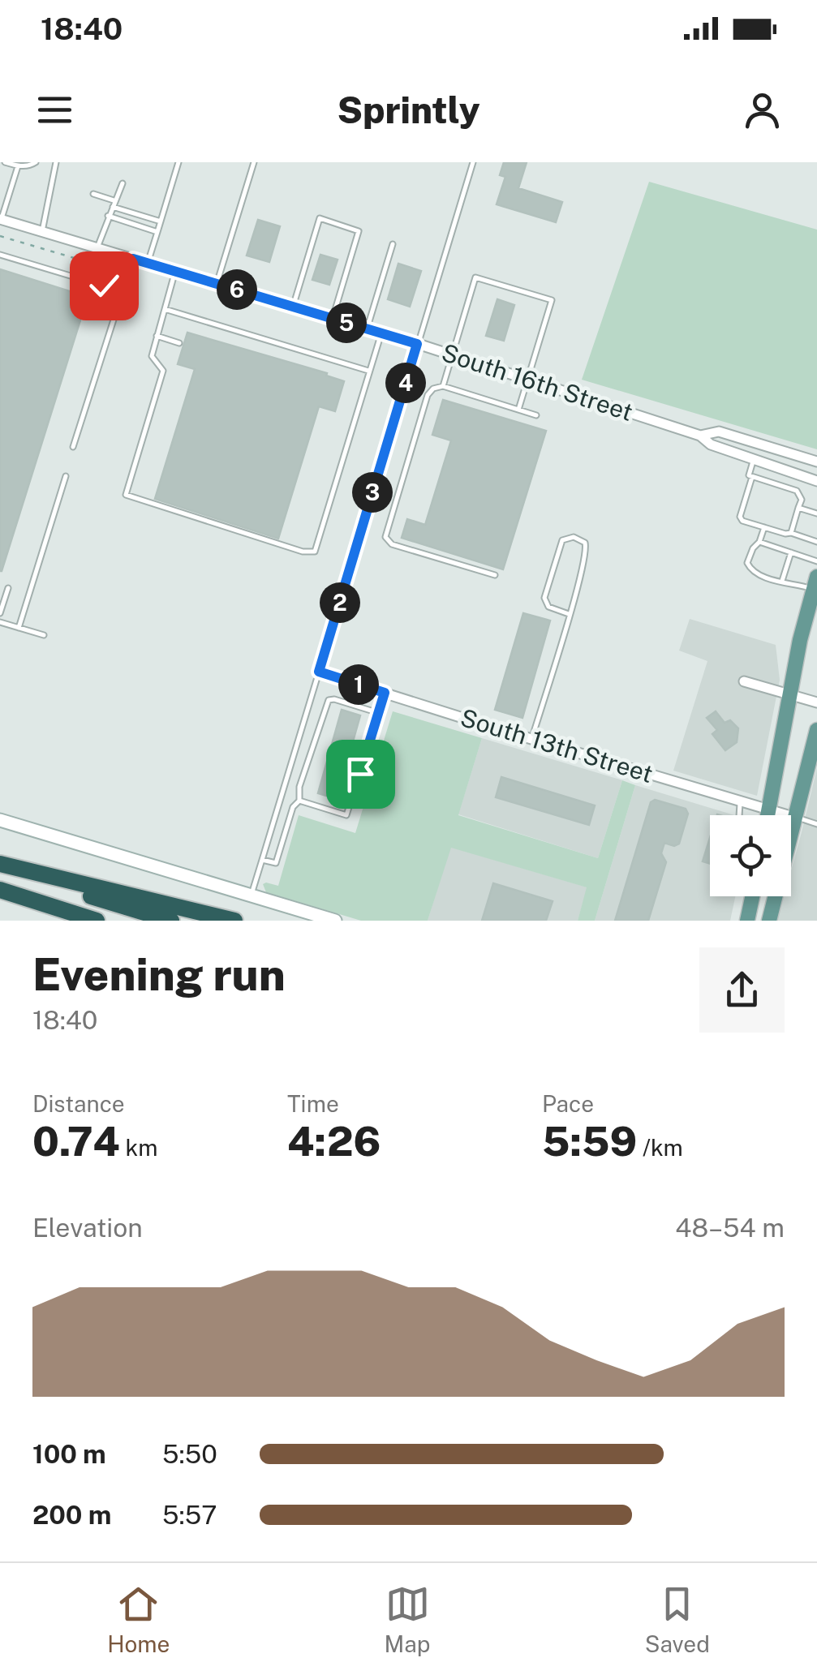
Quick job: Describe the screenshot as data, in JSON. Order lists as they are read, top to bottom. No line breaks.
{"streets":{"street":["South 16th Street","South 13th Street"]},"page":{"status":"18:40","header":"Sprintly","pins":["6","5","4","3","2","1"],"heading":["Evening run","18:40"],"stats":[["Distance","0.74 km"],["Time","4:26"],["Pace","5:59 /km"]],"chart":["Elevation","48–54 m"],"list":[{"name":"100 m","note":"5:50"},{"name":"200 m","note":"5:57"}],"tabs":["Home","Map","Saved"]}}
